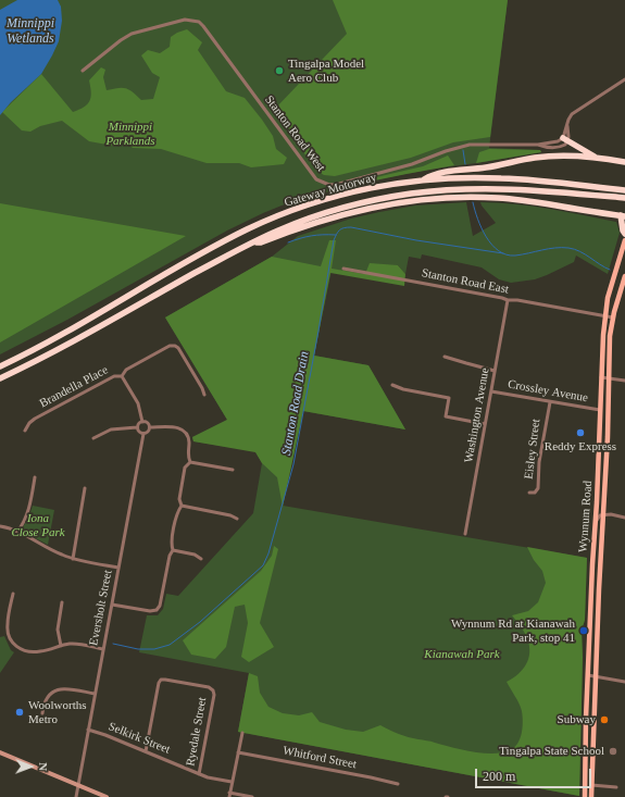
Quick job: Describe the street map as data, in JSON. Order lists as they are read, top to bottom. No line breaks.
{"streets":{"highway":["Gateway Motorway"],"main road":["Wynnum Road"],"street":["Stanton Road West","Stanton Road East","Brandella Place","Crossley Avenue","Washington Avenue","Eisley Street","Eversholt Street","Ryedale Street","Selkirk Street","Whitford Street"]},"crossings":[["Stanton Road East","Washington Avenue"],["Stanton Road East","Wynnum Road"],["Crossley Avenue","Washington Avenue"],["Crossley Avenue","Eisley Street"],["Crossley Avenue","Wynnum Road"],["Eversholt Street","Selkirk Street"],["Ryedale Street","Selkirk Street"]],"water":["Minnippi Wetlands","Stanton Road Drain"],"parks":["Minnippi Parklands","Iona Close Park","Kianawah Park"],"places":["Tingalpa Model Aero Club","Reddy Express","Wynnum Rd at Kianawah Park, stop 41","Woolworths Metro","Subway","Tingalpa State School"],"scale_bar":"200 m","north":"right"}
